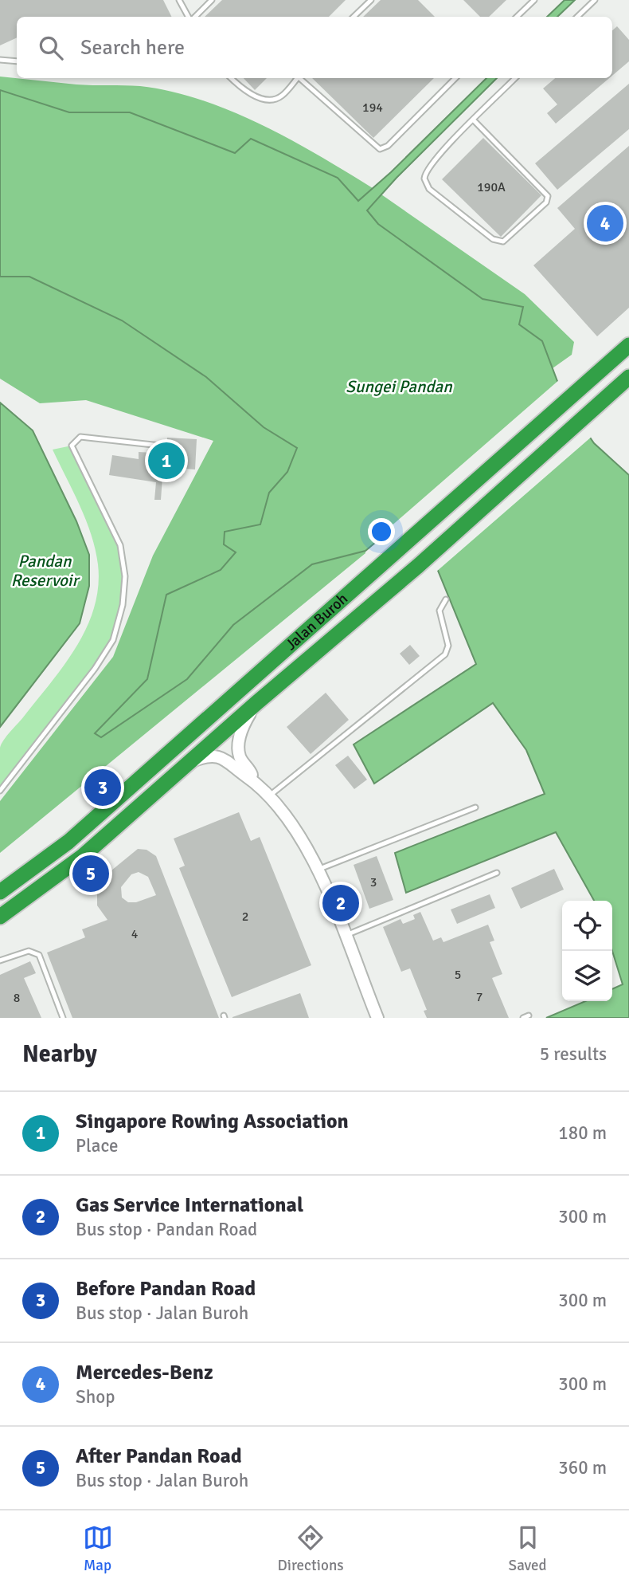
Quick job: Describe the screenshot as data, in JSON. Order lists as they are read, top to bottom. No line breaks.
{"streets":{"highway":["Jalan Buroh"]},"water":["Sungei Pandan","Pandan Reservoir"],"house_numbers":["194","190A","3","2","4","5","7","8"],"page":{"search":"Search here","pins":["4","1","3","5","2"],"heading":["Nearby","5 results"],"list":[{"mark":"1","name":"Singapore Rowing Association","note":"Place","value":"180 m"},{"mark":"2","name":"Gas Service International","note":"Bus stop · Pandan Road","value":"300 m"},{"mark":"3","name":"Before Pandan Road","note":"Bus stop · Jalan Buroh","value":"300 m"},{"mark":"4","name":"Mercedes-Benz","note":"Shop","value":"300 m"},{"mark":"5","name":"After Pandan Road","note":"Bus stop · Jalan Buroh","value":"360 m"}],"nav":["Map","Directions","Saved"]}}
